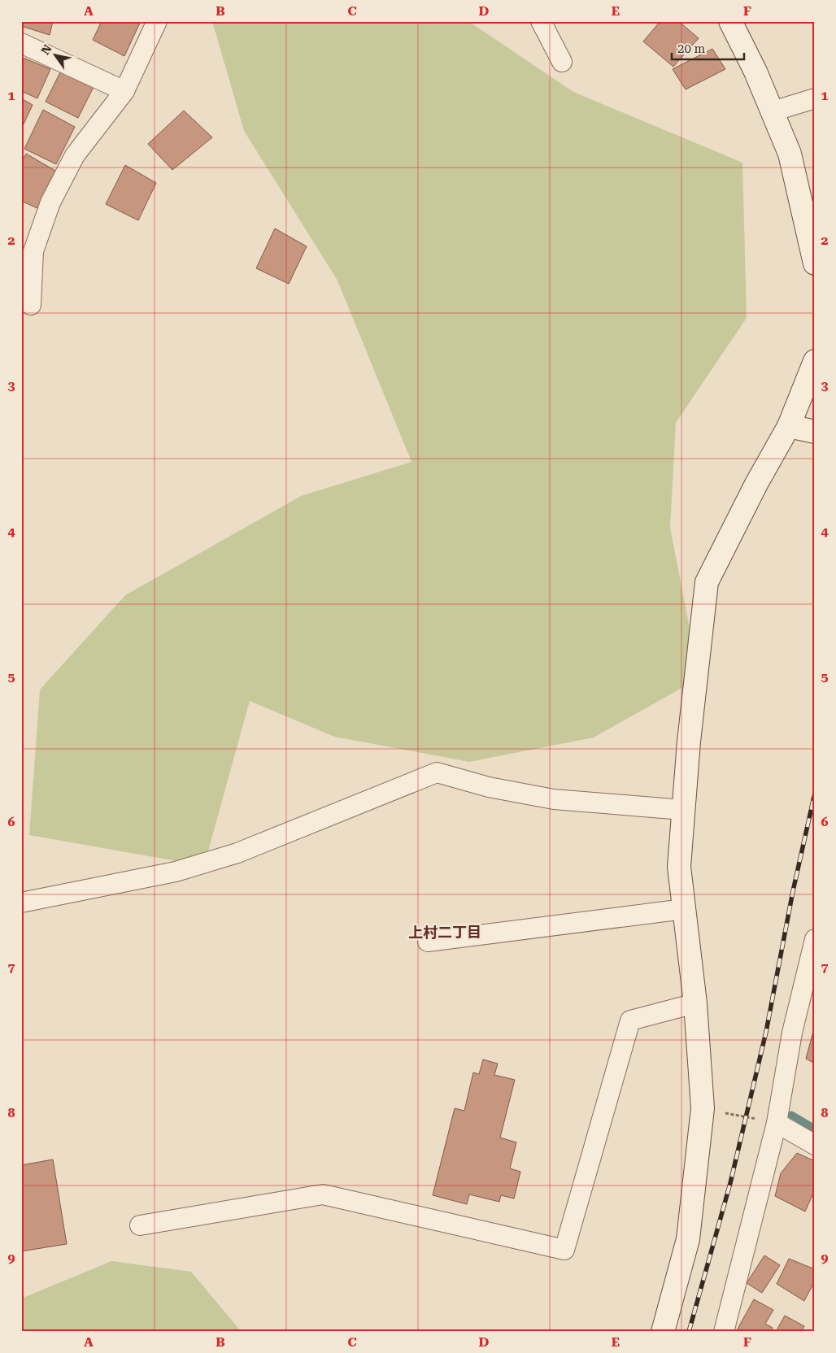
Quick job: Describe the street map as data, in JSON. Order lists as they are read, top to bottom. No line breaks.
{"districts":["上村二丁目"],"scale_bar":"20 m","north":"top left","grid":{"columns":["A","B","C","D","E","F"],"rows":["1","2","3","4","5","6","7","8","9"]}}
